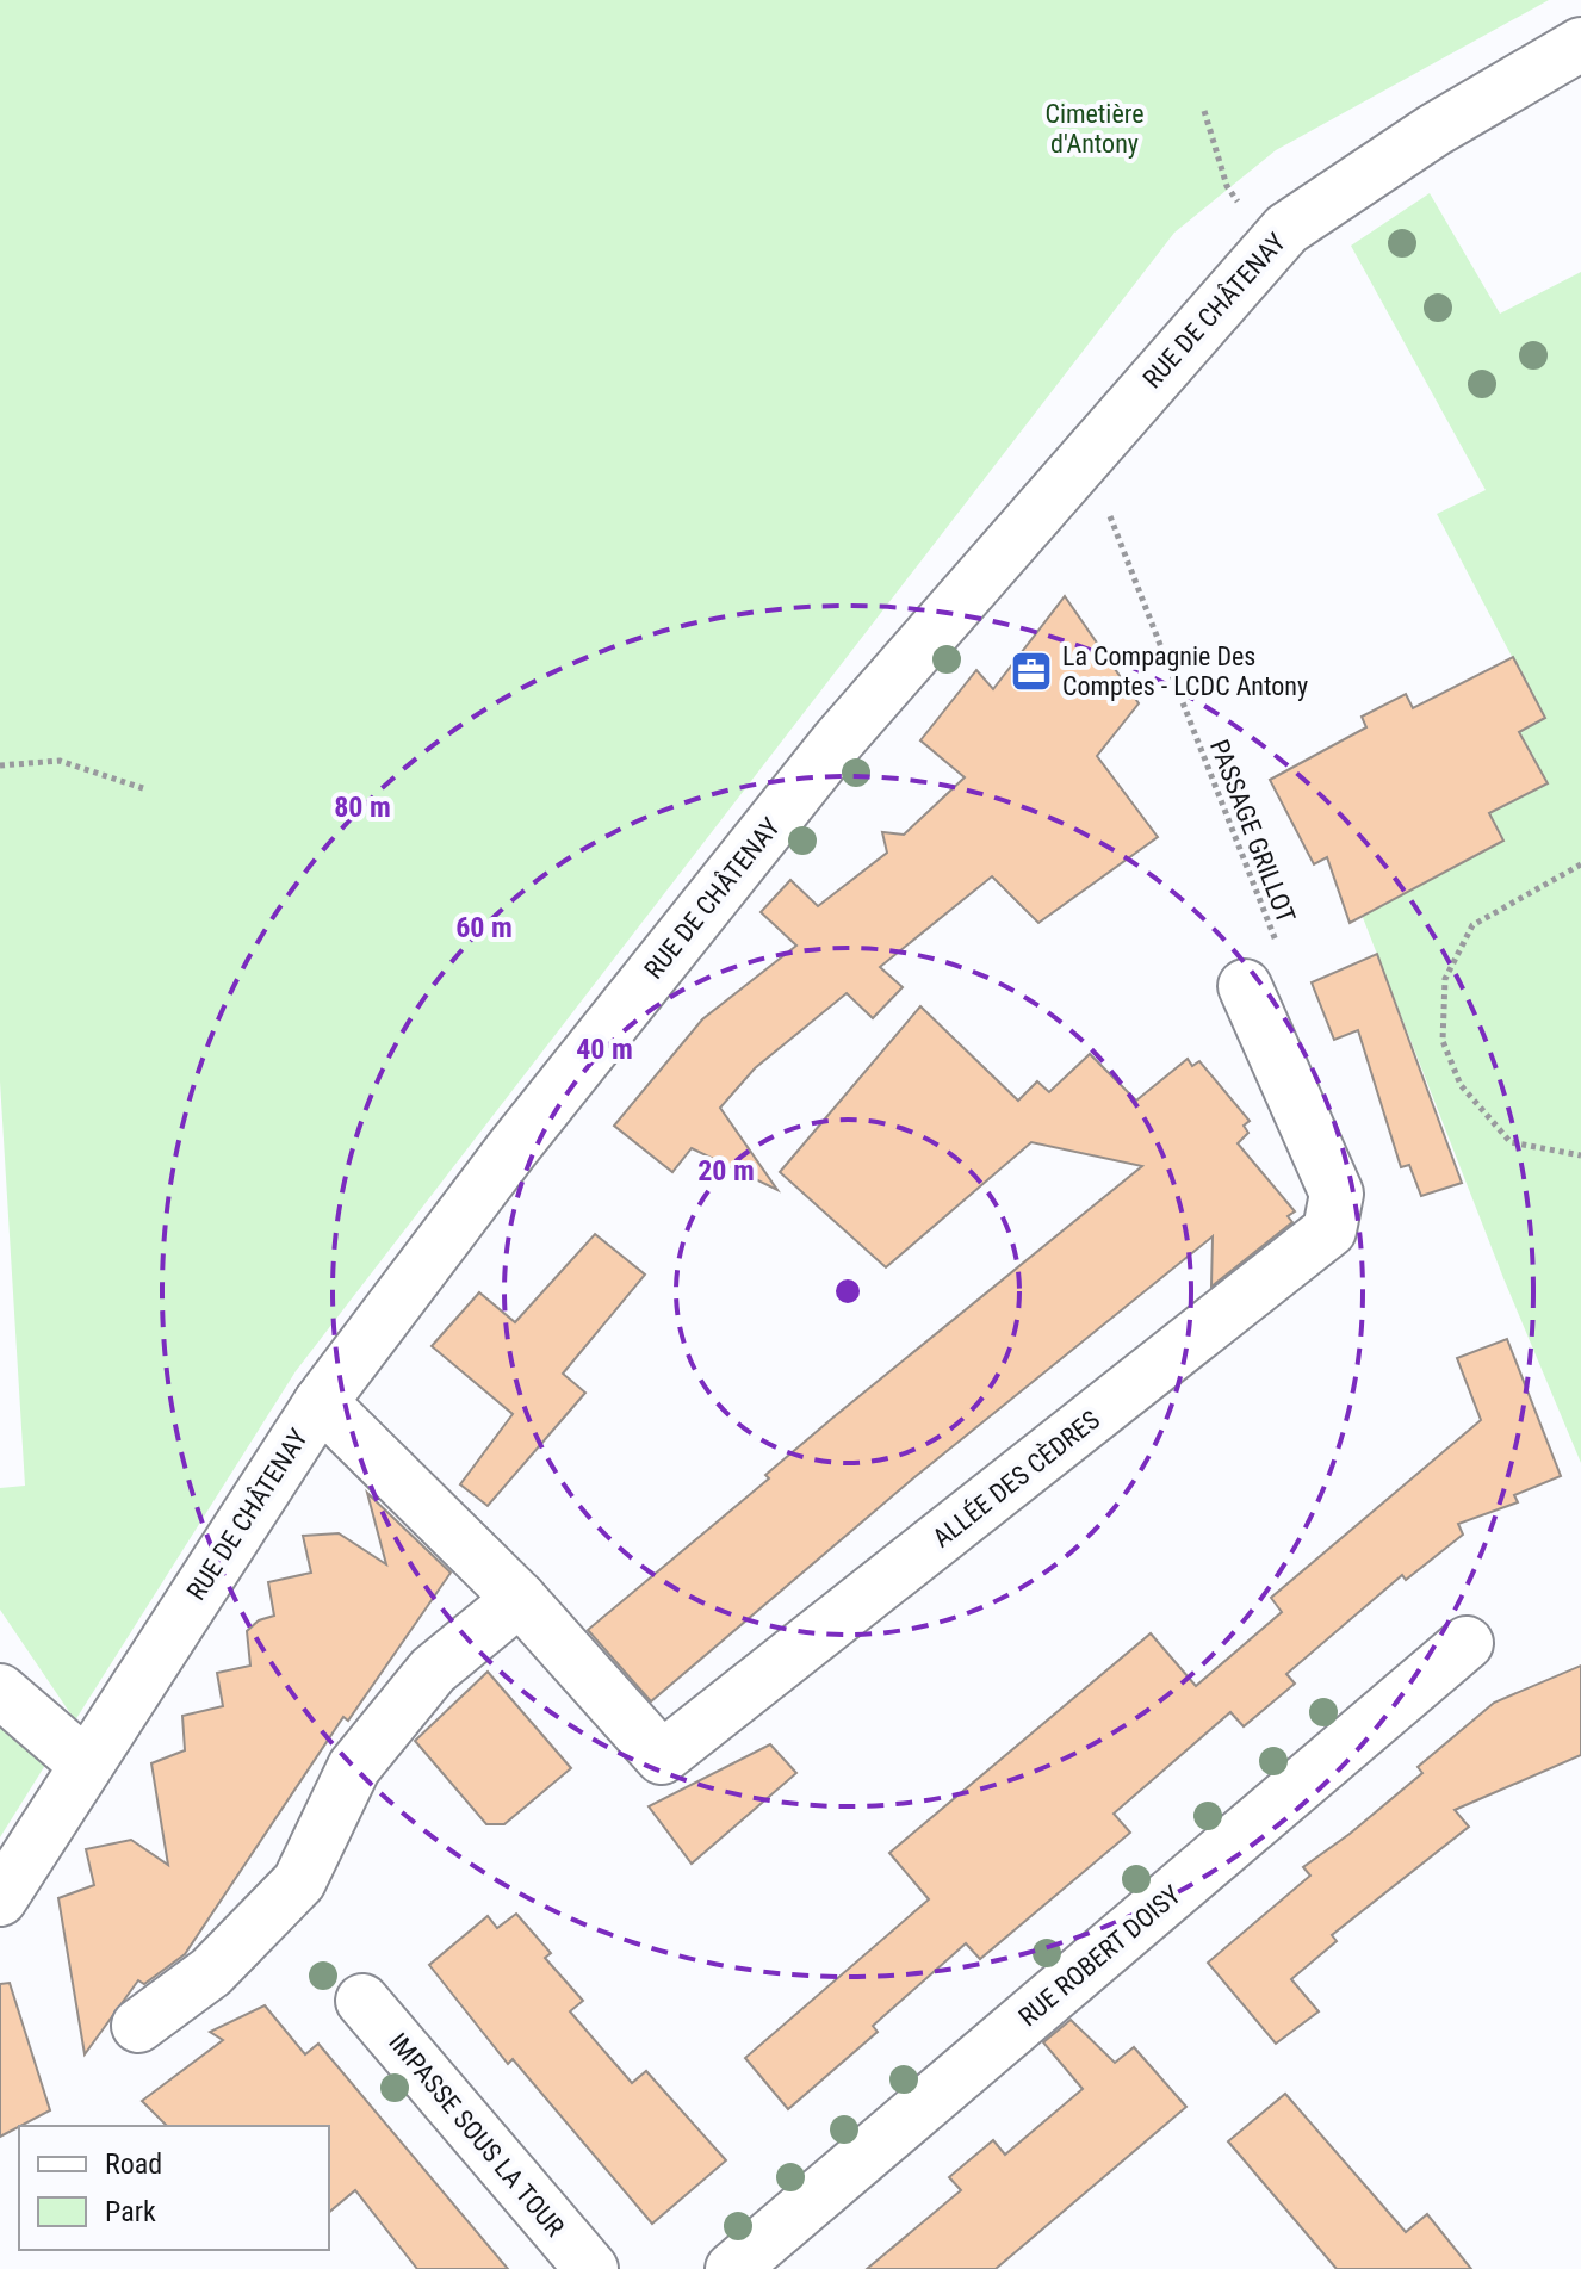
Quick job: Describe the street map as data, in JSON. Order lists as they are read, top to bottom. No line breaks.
{"streets":{"street":["RUE DE CHÂTENAY","ALLÉE DES CÈDRES","RUE ROBERT DOISY","IMPASSE SOUS LA TOUR"],"path":["PASSAGE GRILLOT"]},"crossings":[["RUE DE CHÂTENAY","PASSAGE GRILLOT"],["RUE DE CHÂTENAY","ALLÉE DES CÈDRES"]],"parks":["Cimetière d'Antony"],"places":{"office":["La Compagnie Des Comptes - LCDC Antony"]},"legend":["Road","Park"],"rings":["80 m","60 m","40 m","20 m"]}
